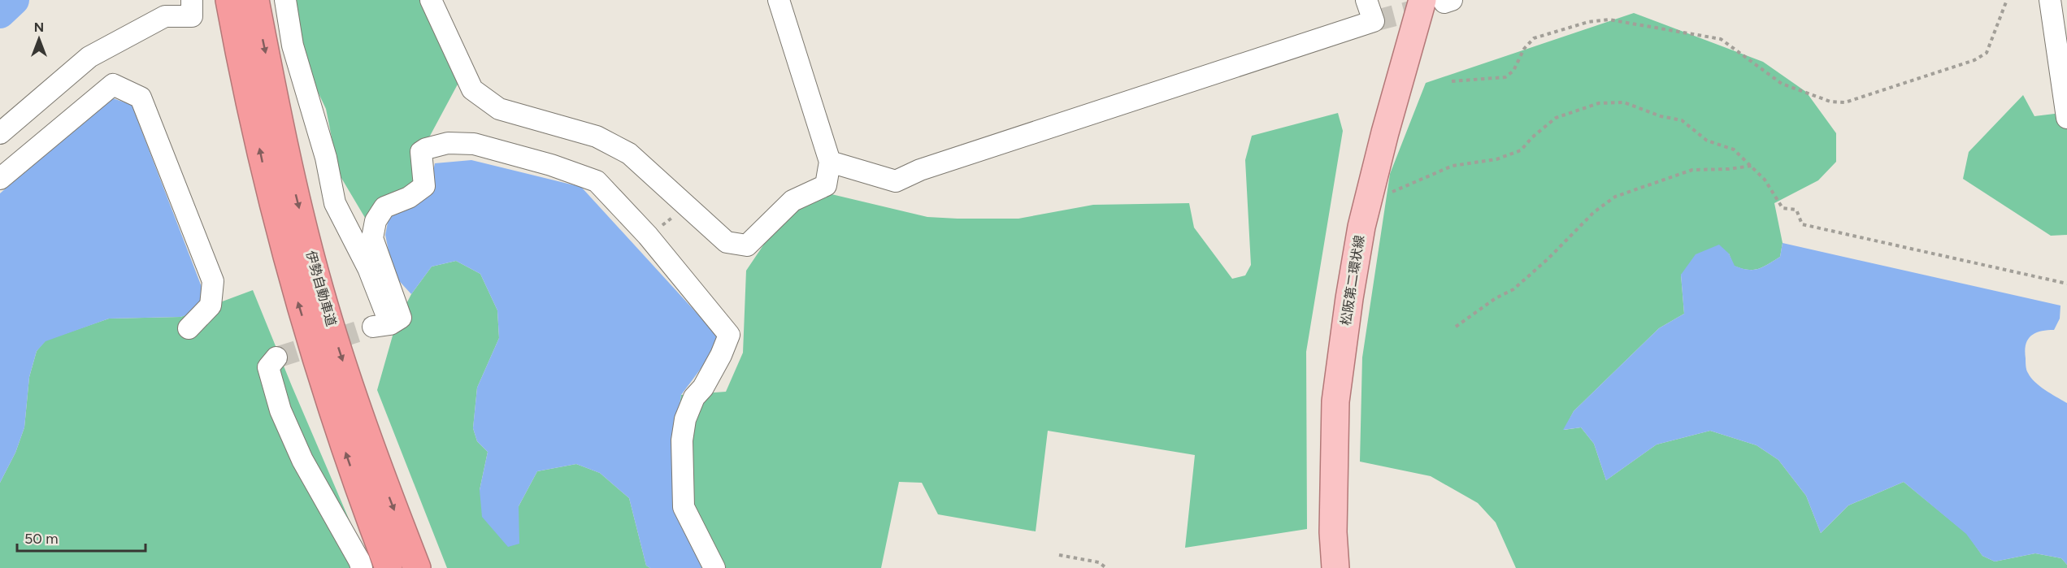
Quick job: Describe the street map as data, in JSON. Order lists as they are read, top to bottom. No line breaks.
{"streets":{"highway":["伊勢自動車道"],"main road":["松阪第二環状線"]},"scale_bar":"50 m","north":"top"}
